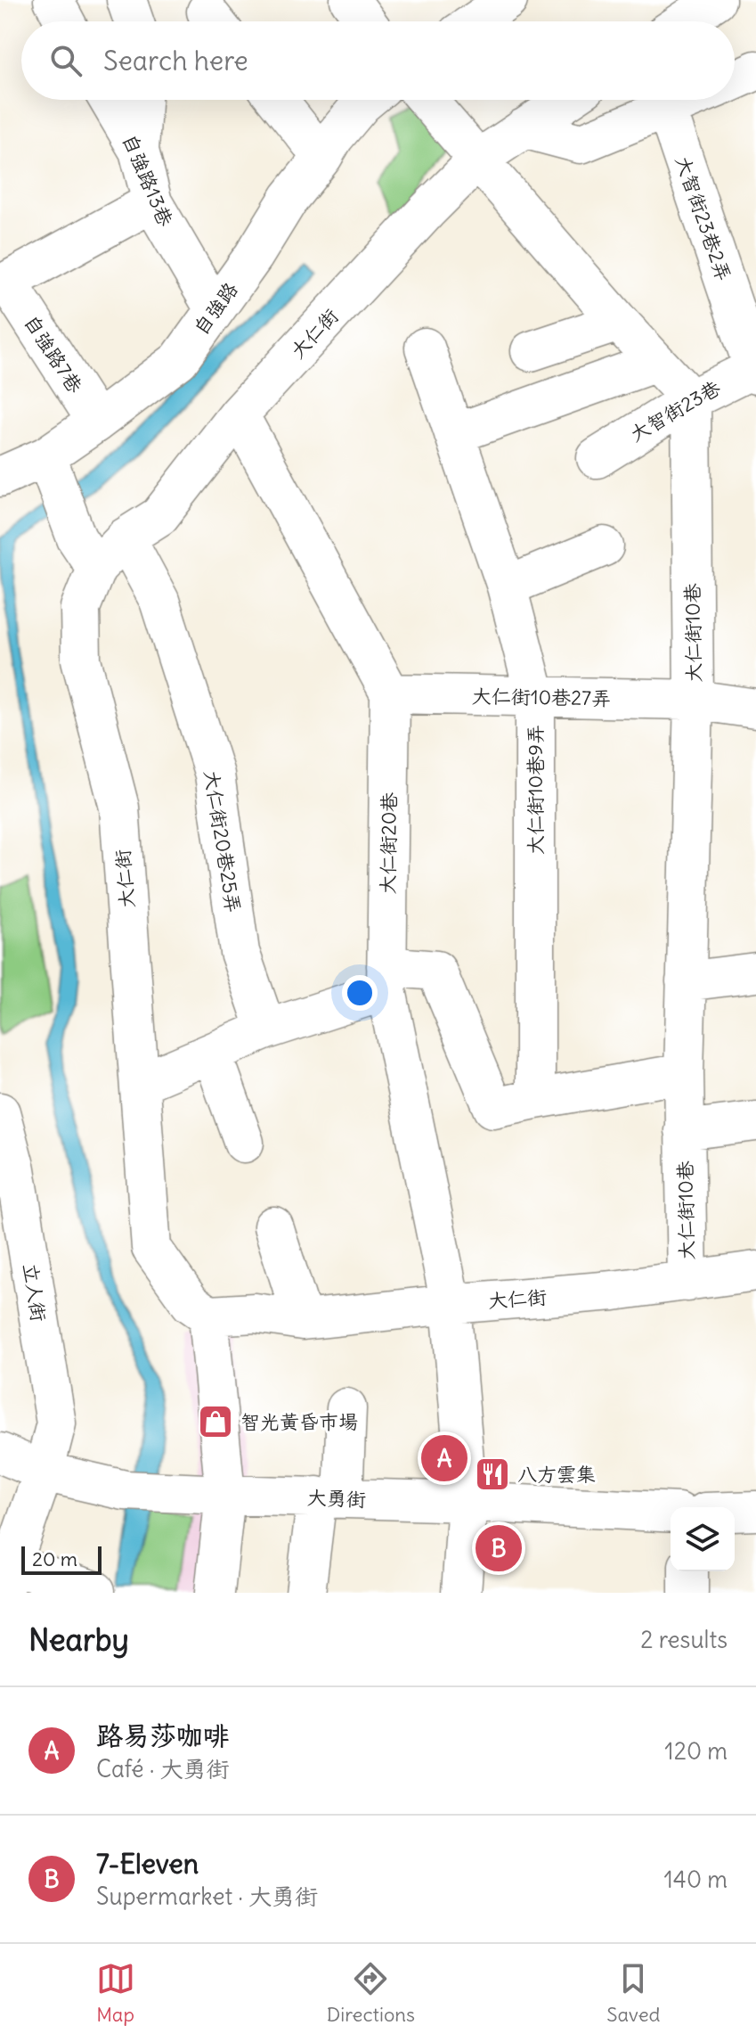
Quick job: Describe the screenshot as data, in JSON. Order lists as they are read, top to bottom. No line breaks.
{"streets":{"street":["自強路13巷","大智街23巷2弄","自強路","大仁街","自強路7巷","大智街23巷","大仁街10巷","大仁街10巷27弄","大仁街10巷9弄","大仁街20巷25弄","大仁街20巷","立人街","大勇街"]},"crossings":[["自強路13巷","自強路"],["自強路13巷","自強路7巷"],["大智街23巷2弄","大智街23巷"],["自強路","自強路7巷"],["大仁街","大仁街10巷"],["大仁街","大仁街20巷25弄"],["大仁街","大仁街20巷"],["大智街23巷","大仁街10巷"],["大仁街10巷","大仁街10巷27弄"],["大仁街10巷27弄","大仁街10巷9弄"],["大仁街10巷27弄","大仁街20巷"],["大仁街20巷","大勇街"],["立人街","大勇街"]],"places":{"shop":["智光黃昏市場"],"restaurant":["八方雲集"]},"scale_bar":"20 m","page":{"search":"Search here","pins":["A","B"],"scale":"20 m","heading":["Nearby","2 results"],"list":[{"mark":"A","name":"路易莎咖啡","note":"Café · 大勇街","value":"120 m"},{"mark":"B","name":"7-Eleven","note":"Supermarket · 大勇街","value":"140 m"}],"nav":["Map","Directions","Saved"]}}
